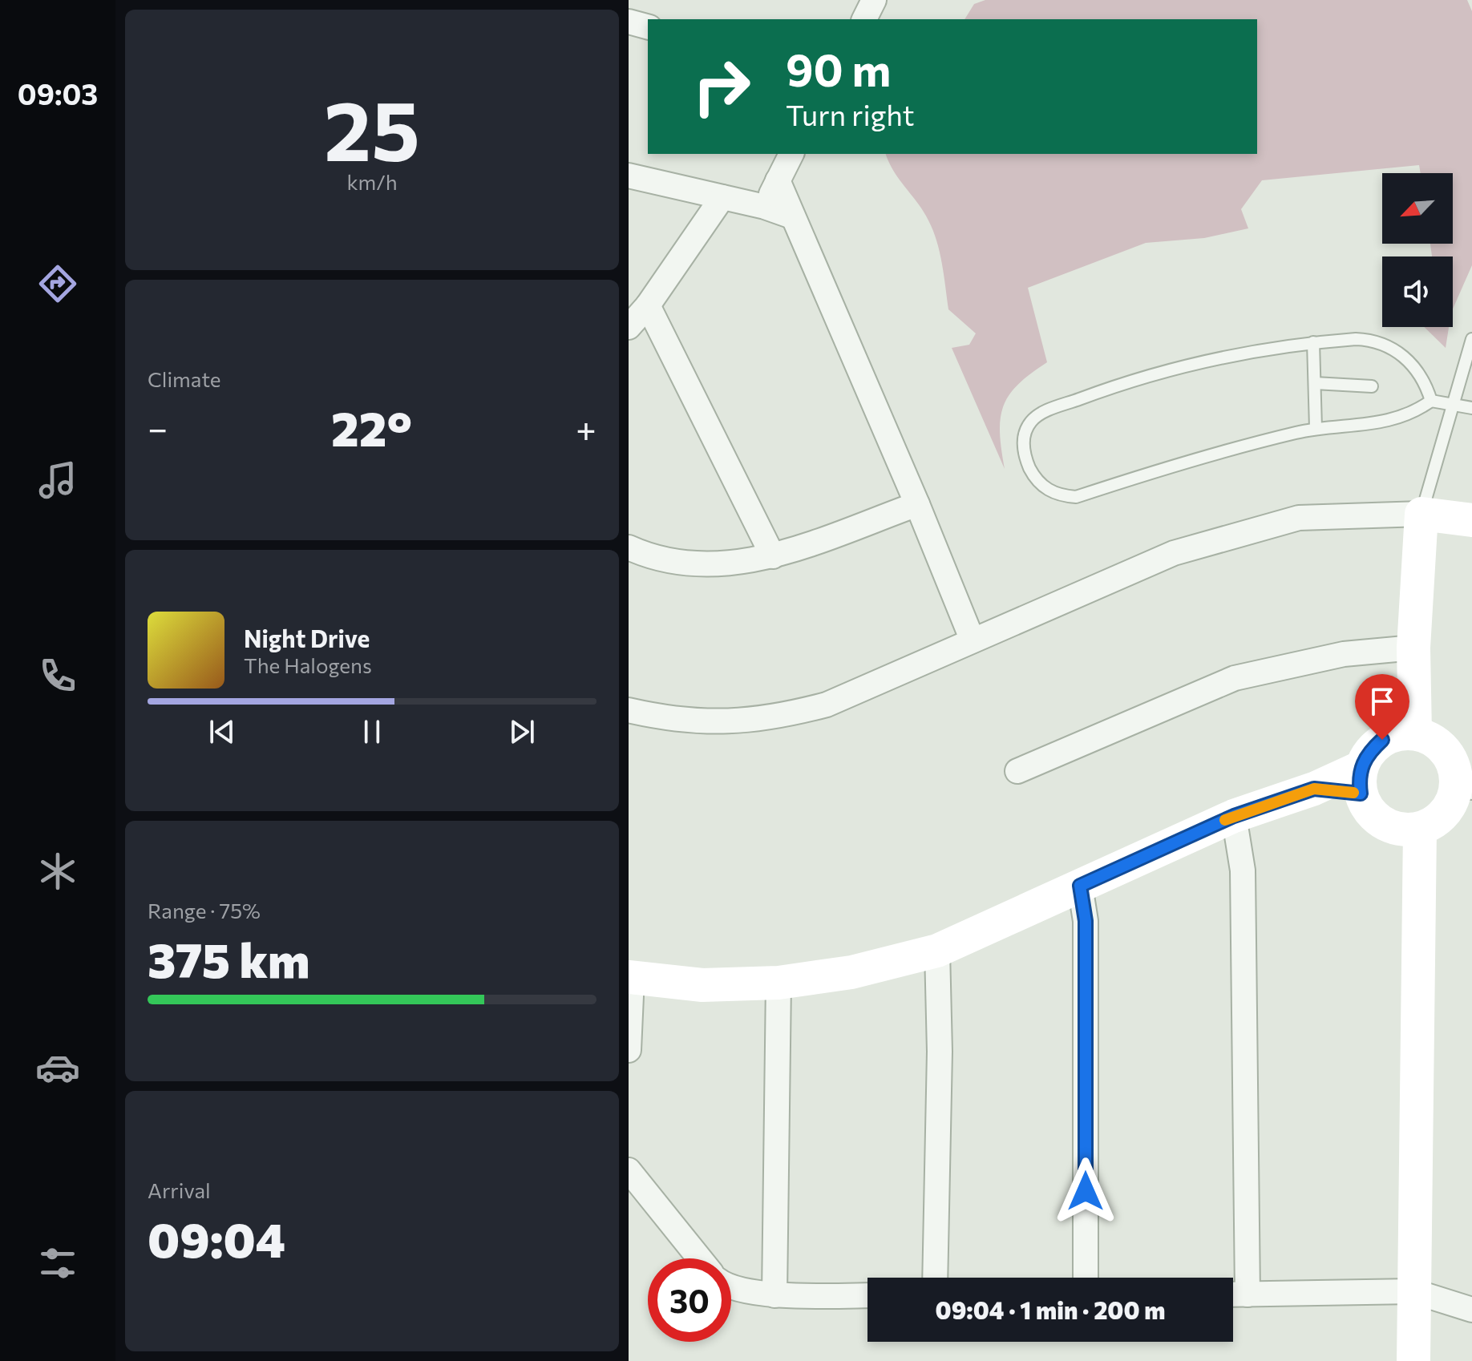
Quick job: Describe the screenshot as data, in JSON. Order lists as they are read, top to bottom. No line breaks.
{"north":"bottom left","page":{"tabs":"09:03","tile":[["25","km/h"],"Climate",["Range · 75%","375 km"],["Arrival","09:04"]],"turn":["90 m","Turn right"],"heat":["−","22°","+"],"song":["Night Drive","The Halogens"],"limit":"30","trip":"09:04 · 1 min · 200 m"}}
